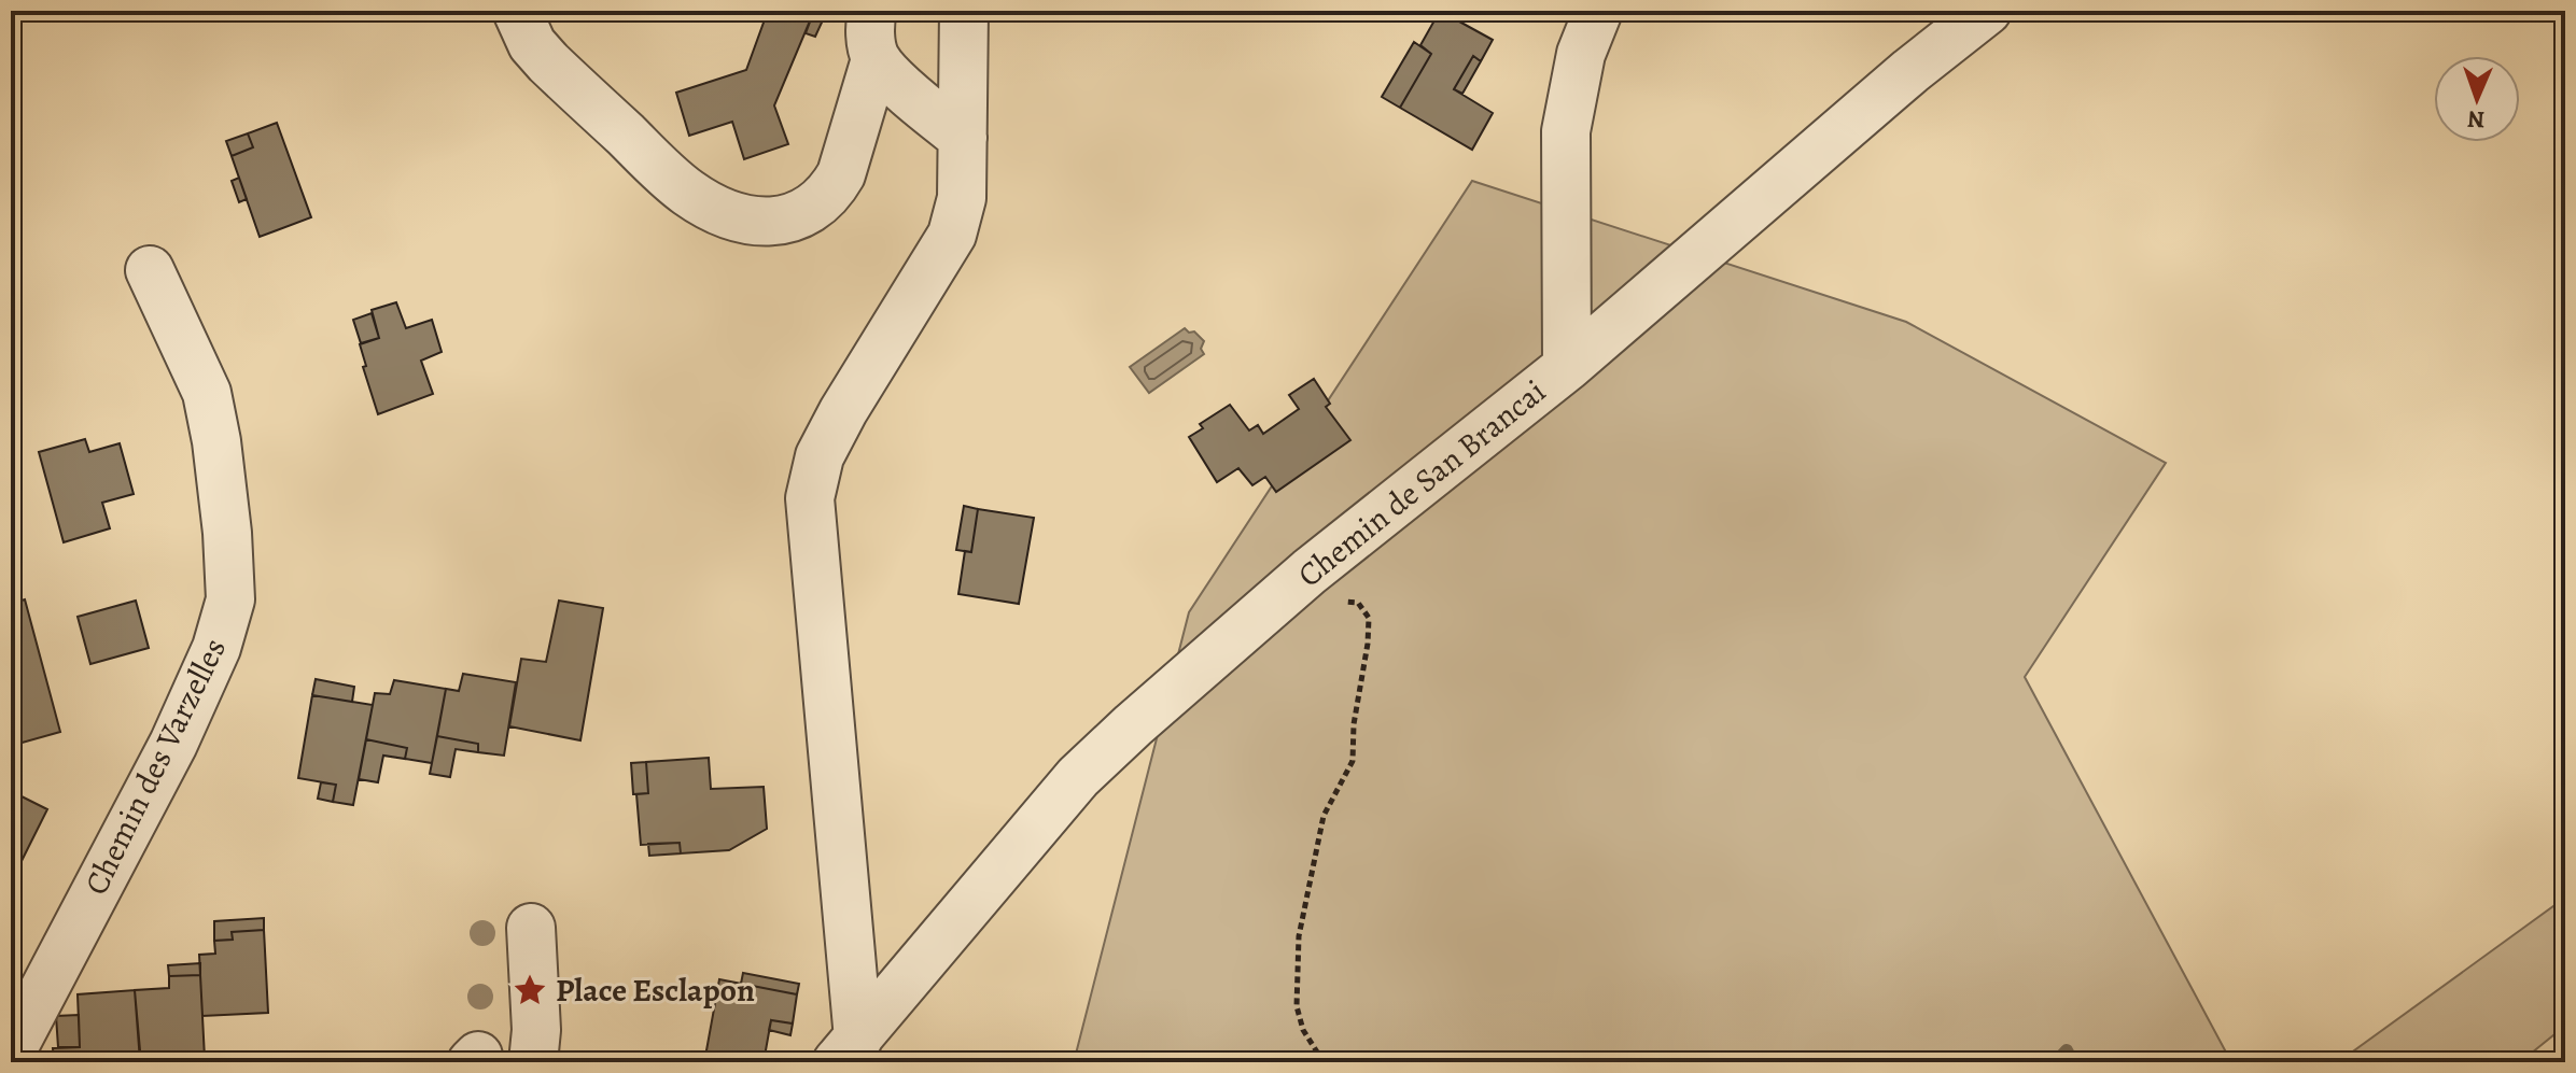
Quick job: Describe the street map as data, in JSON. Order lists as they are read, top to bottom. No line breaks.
{"streets":{"street":["Chemin de San Brancai","Chemin des Varzelles"]},"places":{"place":["Place Esclapon"]},"north":"bottom"}
